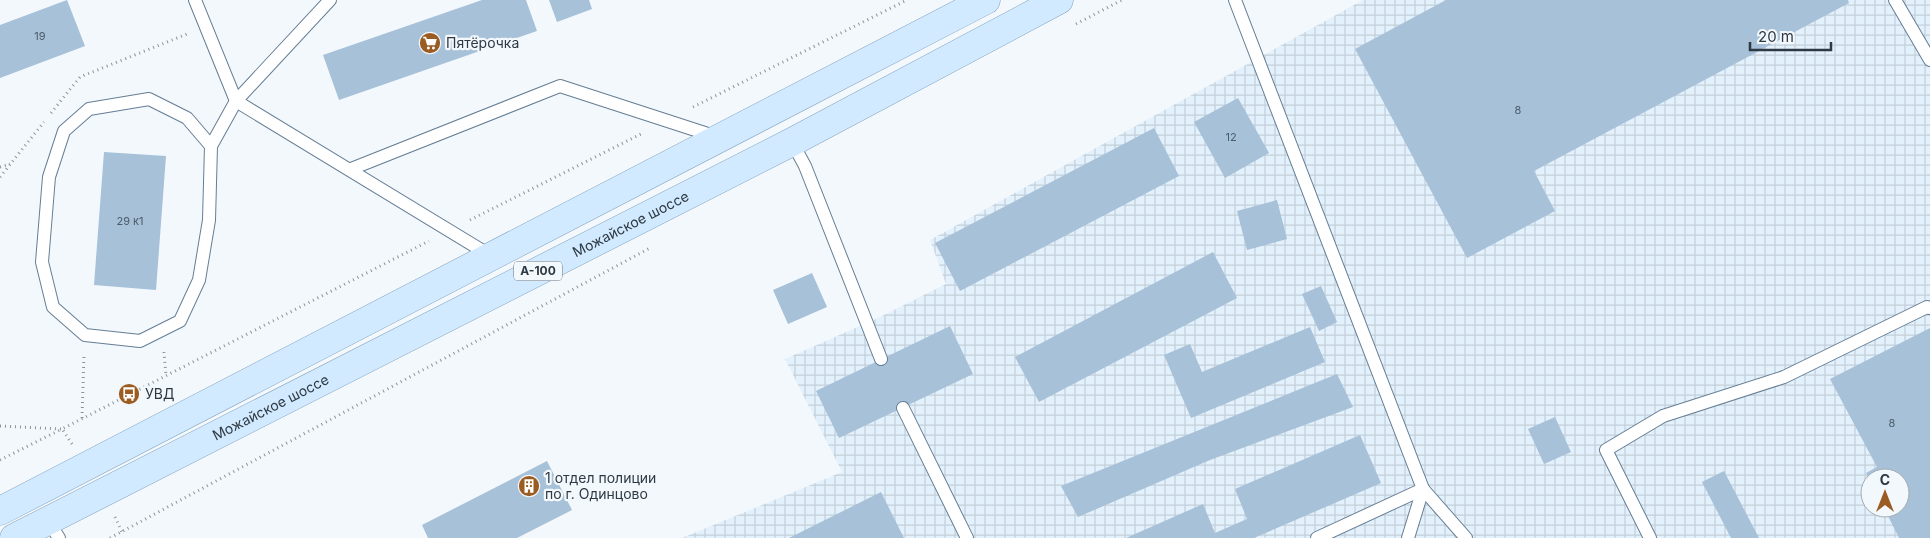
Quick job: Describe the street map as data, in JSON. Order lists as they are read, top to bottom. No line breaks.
{"streets":{"main road":["Можайское шоссе","А-100"]},"places":{"supermarket":["Пятёрочка"],"bus stop":["УВД"],"building":["1 отдел полиции по г. Одинцово"]},"house_numbers":["19","8","12","29 к1","8"],"scale_bar":"20 m","north":"top"}
